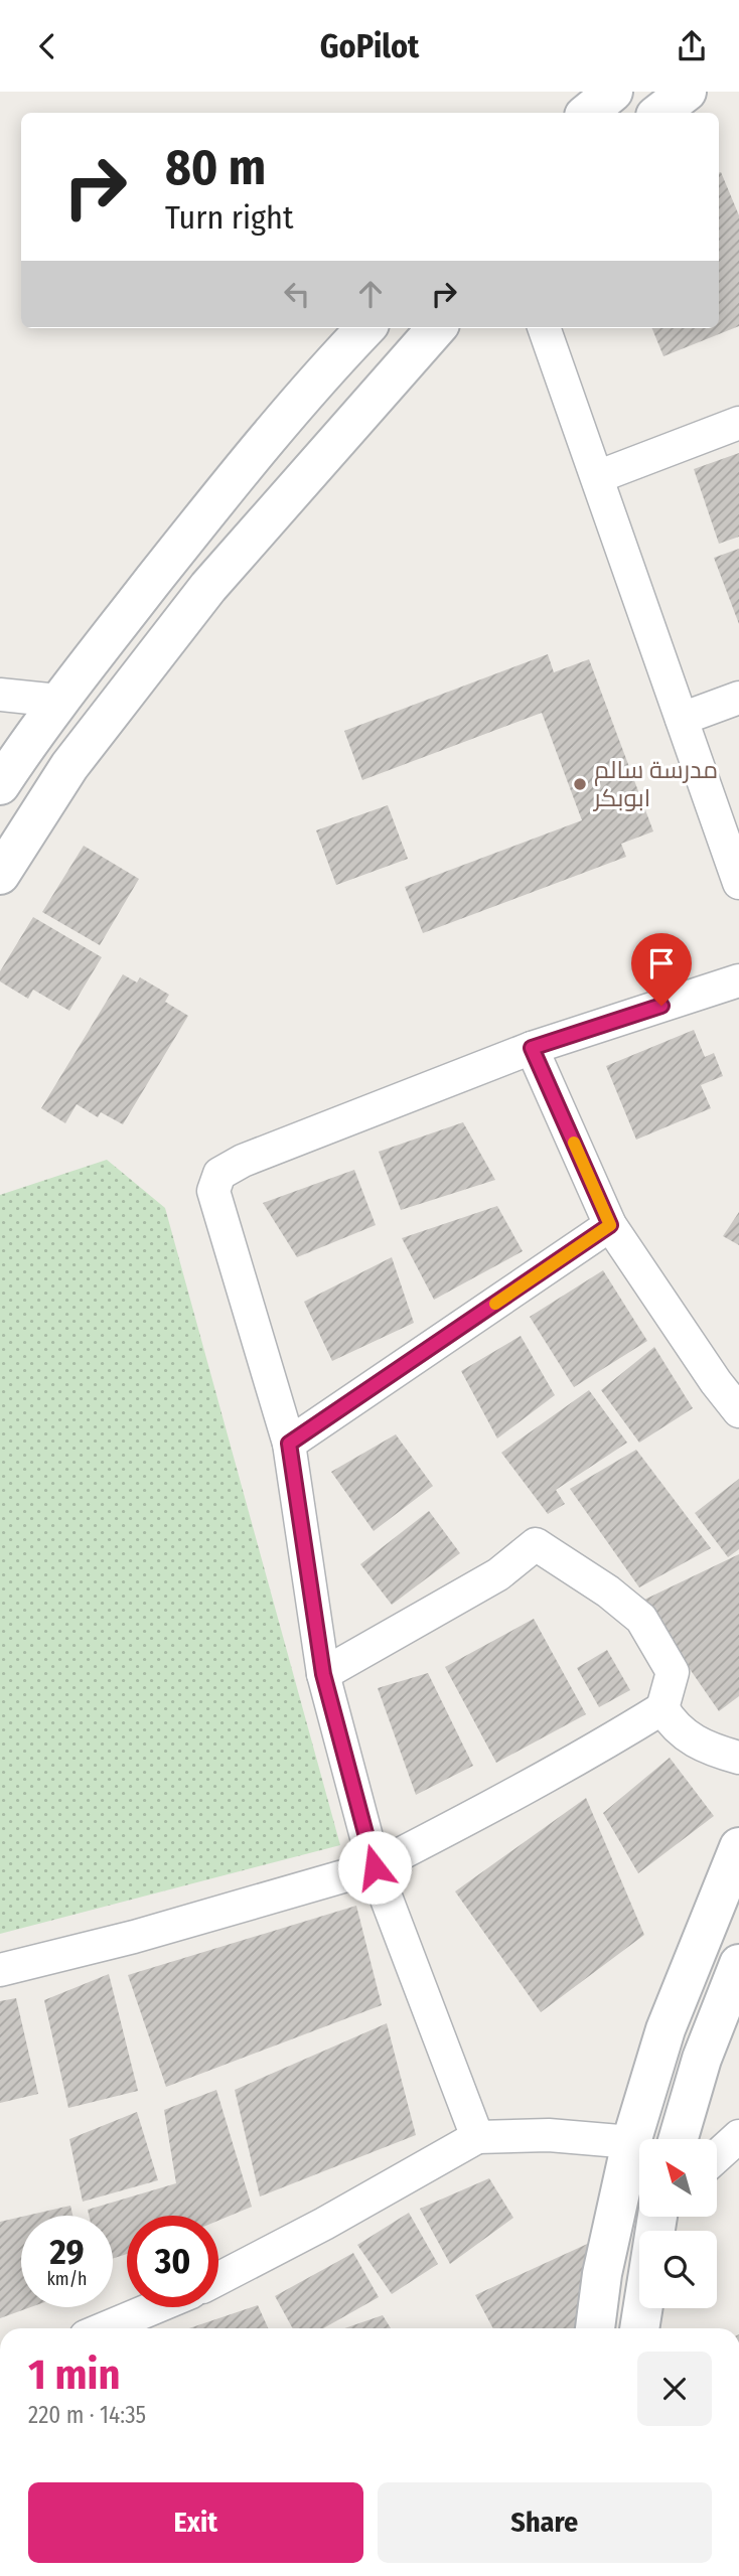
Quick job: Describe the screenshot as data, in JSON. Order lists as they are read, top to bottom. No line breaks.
{"places":["مدرسة سالم ابوبكر"],"north":"top left","page":{"header":"GoPilot","turn":["80 m","Turn right"],"speed":"29 km/h","limit":"30","heading":["1 min","220 m · 14:35"],"buttons":["Exit","Share"]}}
